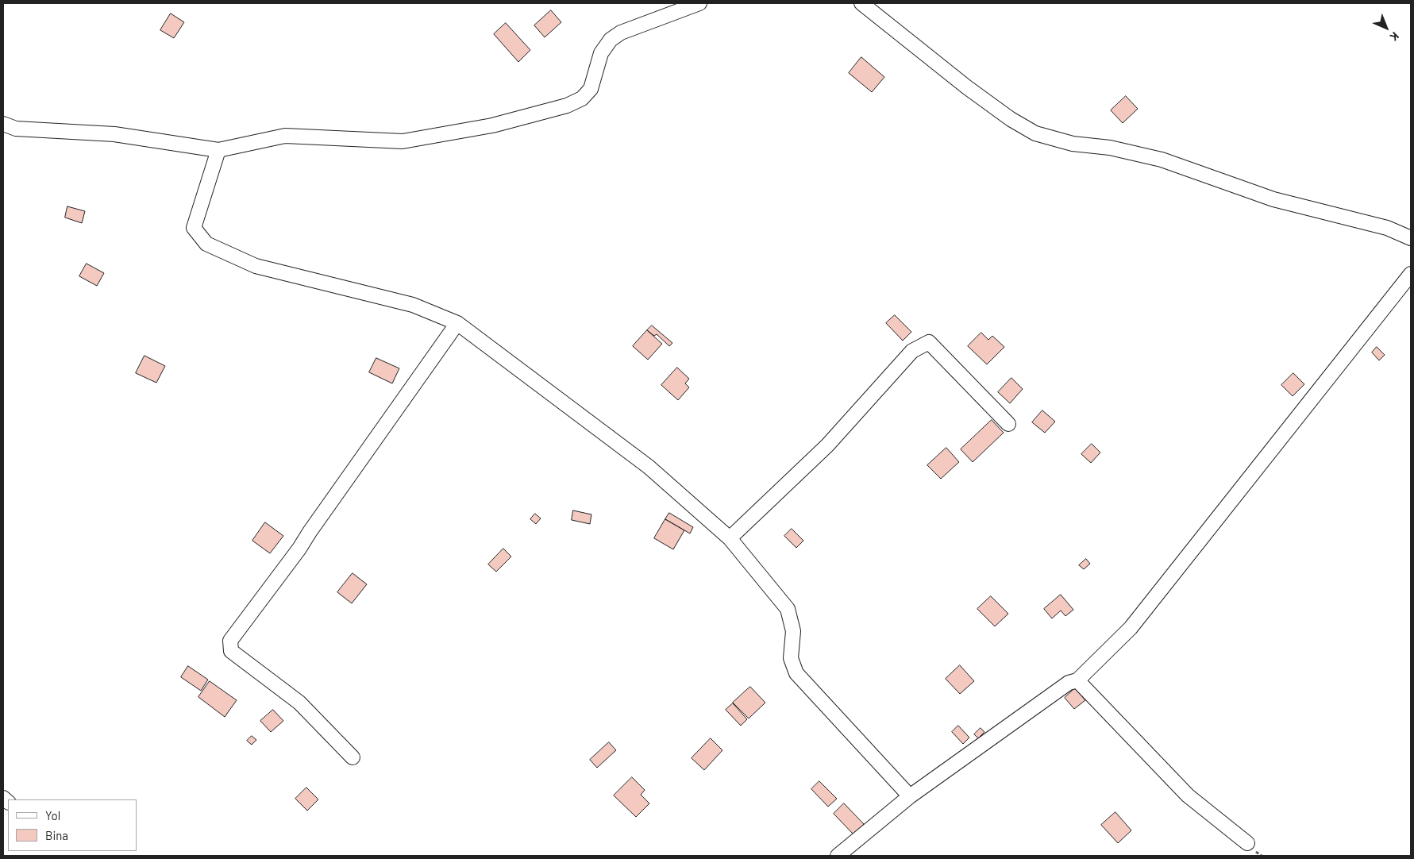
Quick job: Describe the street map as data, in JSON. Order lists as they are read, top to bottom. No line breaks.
{"legend":["Yol","Bina"],"north":"bottom right"}
